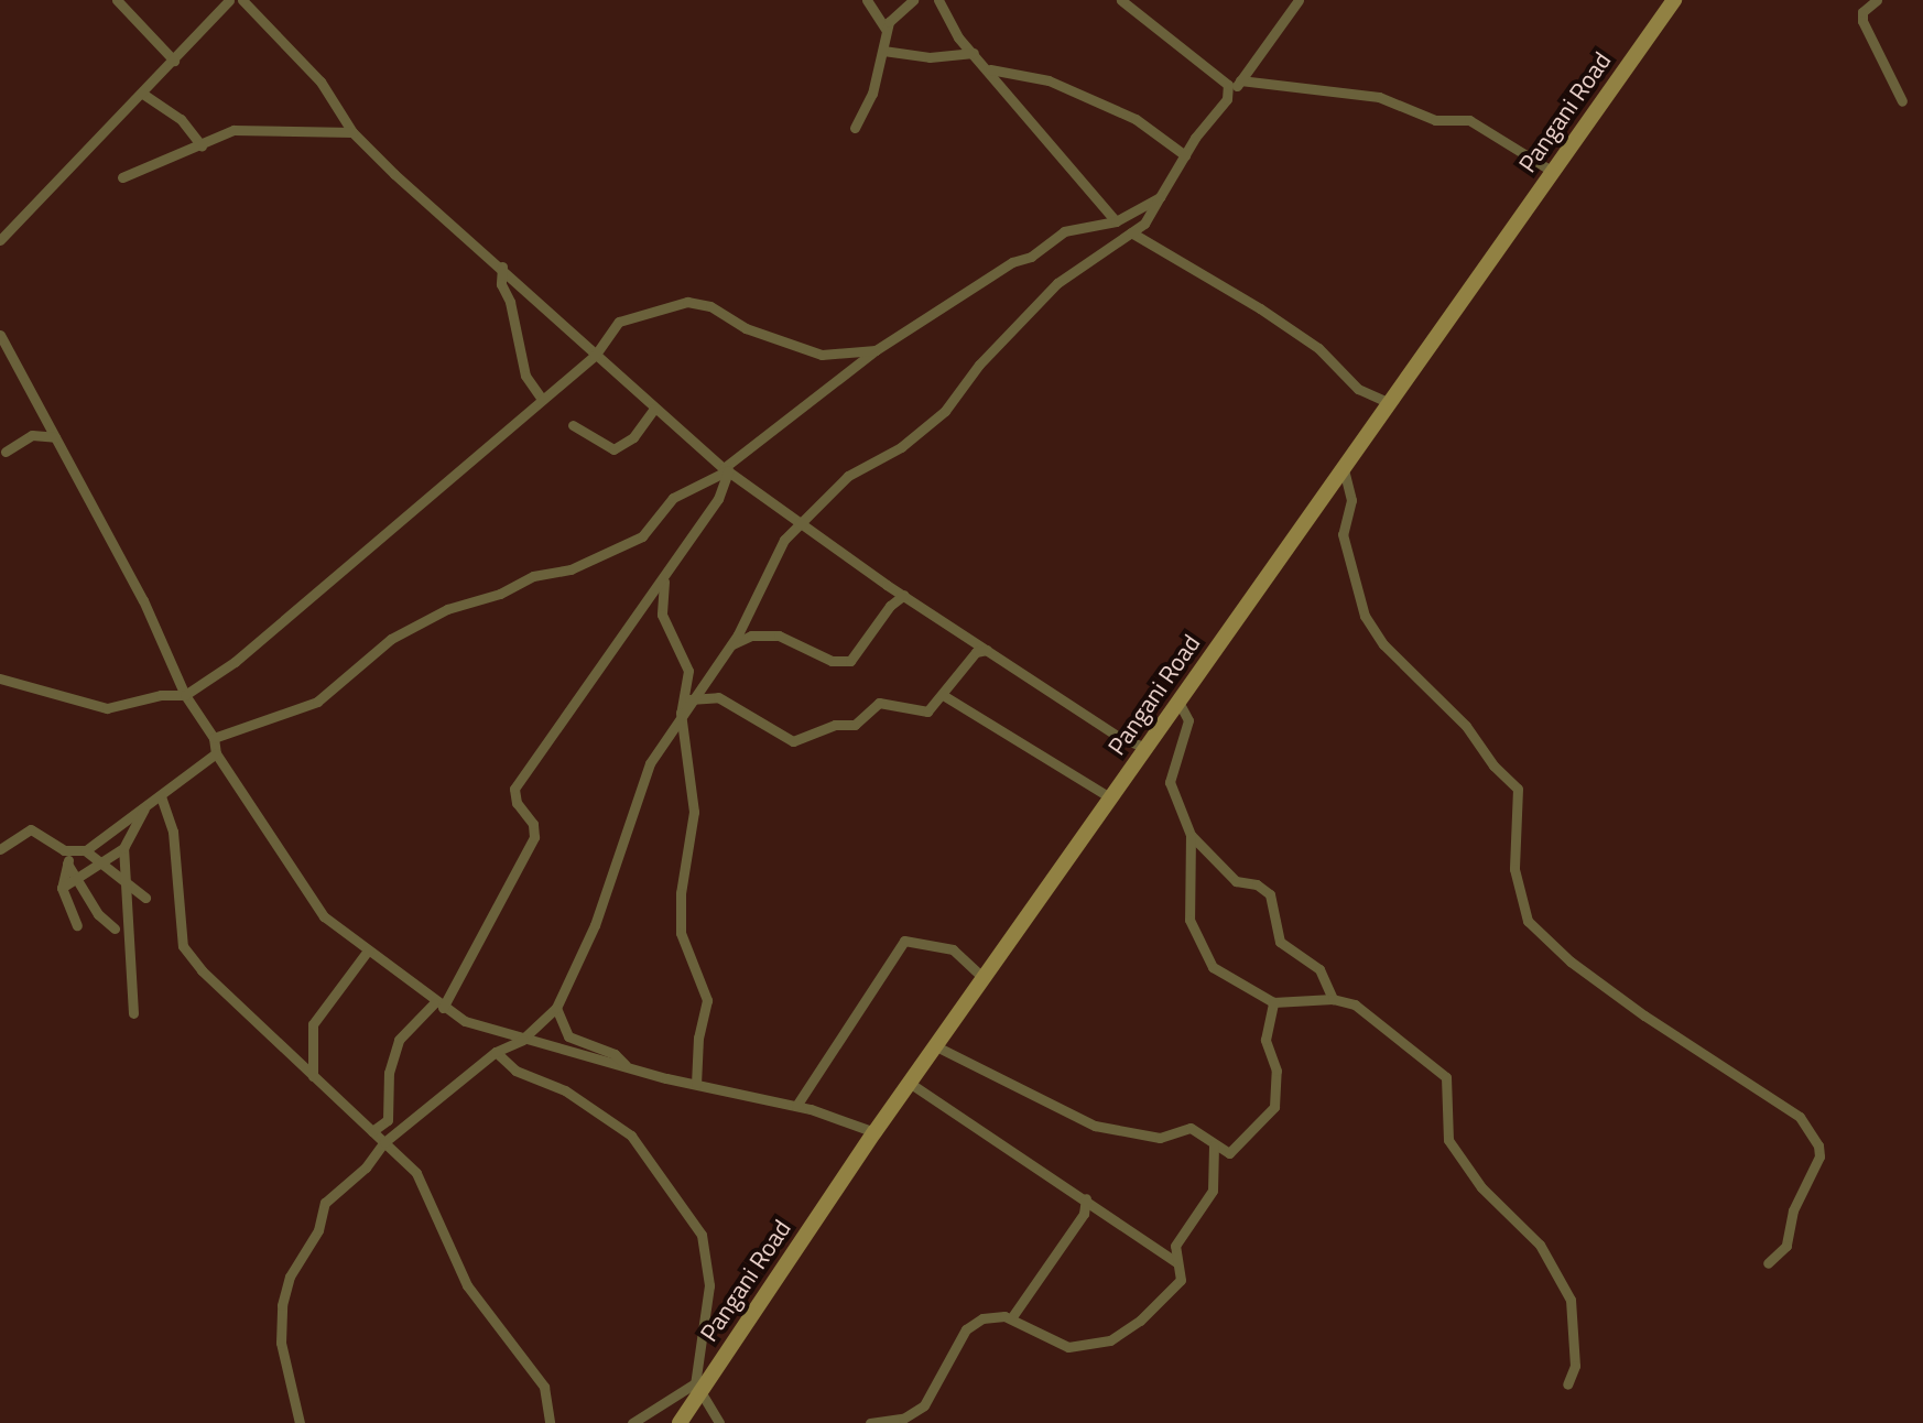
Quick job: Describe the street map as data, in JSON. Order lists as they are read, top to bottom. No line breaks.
{"streets":{"main road":["Pangani Road"]}}
